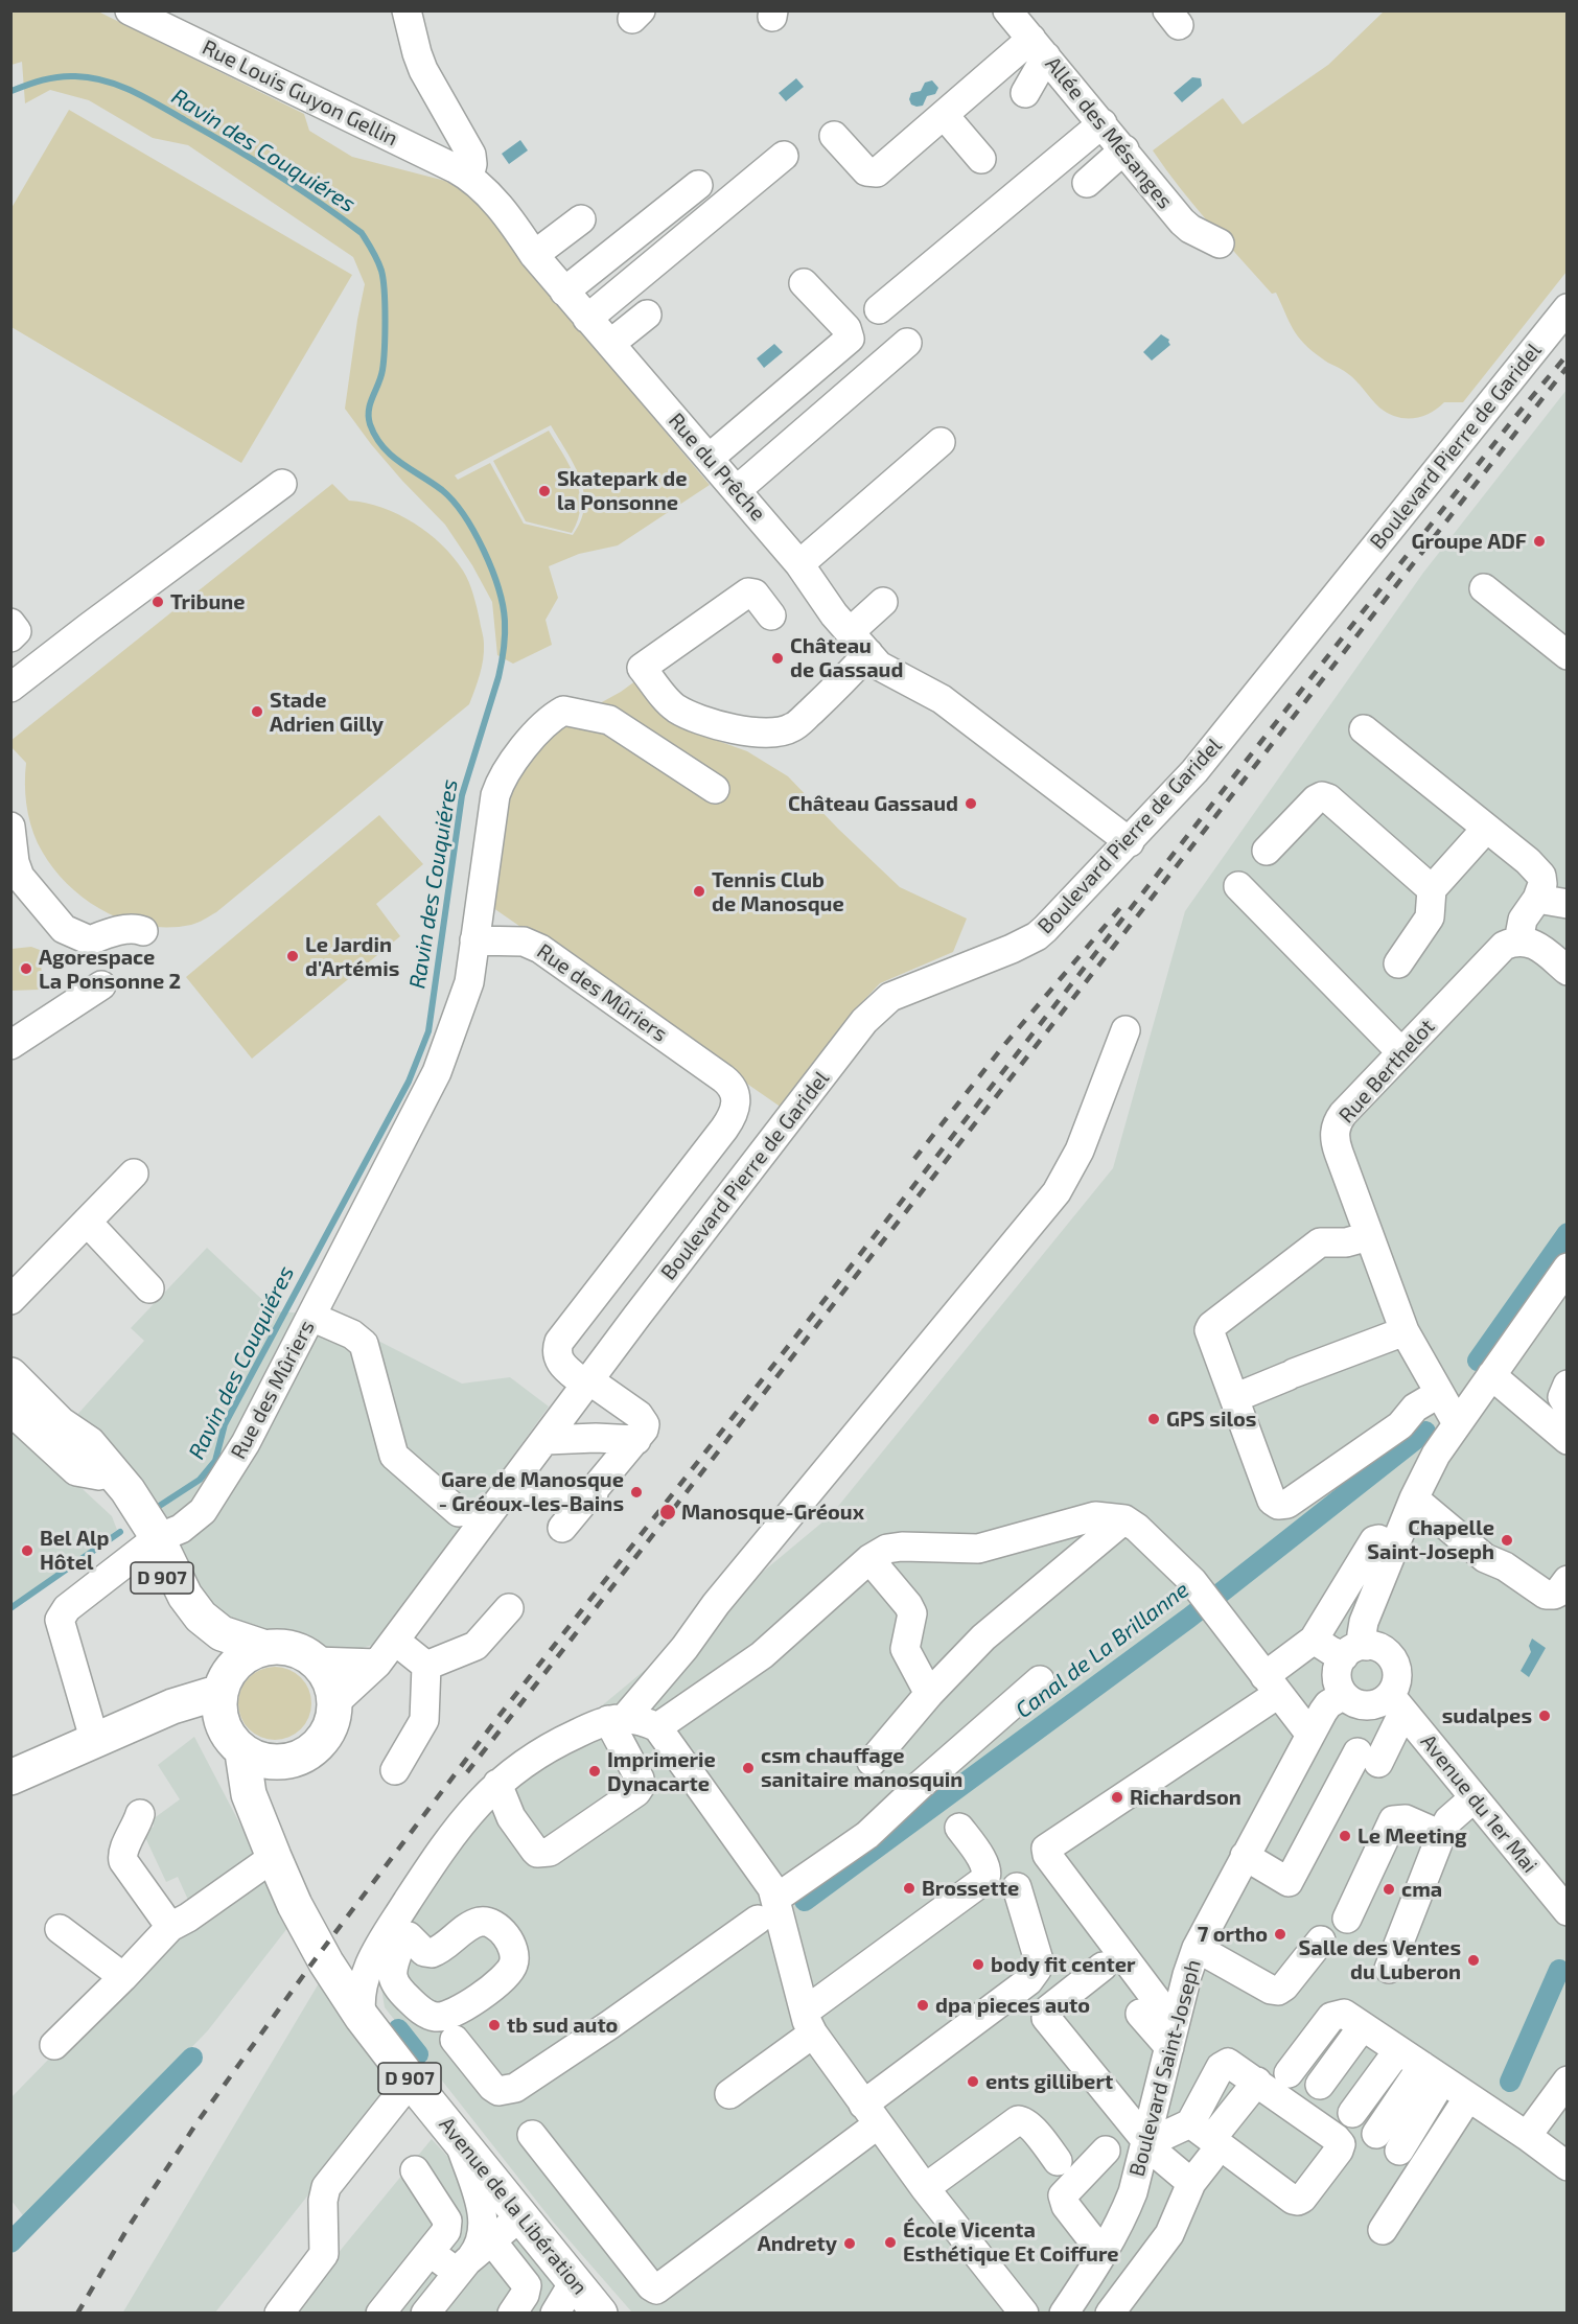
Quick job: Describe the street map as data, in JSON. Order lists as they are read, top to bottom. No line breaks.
{"streets":{"main road":["D 907","Avenue de la Libération"],"street":["Rue Louis Guyon Gellin","Allée des Mésanges","Boulevard Pierre de Garidel","Rue du Prêche","Rue des Mûriers","Rue Berthelot","Avenue du 1er Mai","Boulevard Saint-Joseph"]},"crossings":[["Rue Louis Guyon Gellin","Rue du Prêche"],["Boulevard Pierre de Garidel","Rue du Prêche"],["Boulevard Pierre de Garidel","Rue des Mûriers"],["Boulevard Pierre de Garidel","D 907"],["Boulevard Pierre de Garidel","Avenue de la Libération"],["Rue des Mûriers","D 907"],["D 907","Avenue de la Libération"],["Avenue du 1er Mai","Boulevard Saint-Joseph"]],"water":["Ravin des Couquiéres","Canal de La Brillanne"],"places":["Skatepark de la Ponsonne","Groupe ADF","Tribune","Château de Gassaud","Stade Adrien Gilly","Château Gassaud","Tennis Club de Manosque","Le Jardin d'Artémis","Agorespace La Ponsonne 2","GPS silos","Gare de Manosque - Gréoux-les-Bains","Manosque-Gréoux","Chapelle Saint-Joseph","Bel Alp Hôtel","sudalpes","csm chauffage sanitaire manosquin","Imprimerie Dynacarte","Richardson","Le Meeting","Brossette","cma","7 ortho","Salle des Ventes du Luberon","body fit center","dpa pieces auto","tb sud auto","ents gillibert","École Vicenta Esthétique Et Coiffure","Andrety"]}
